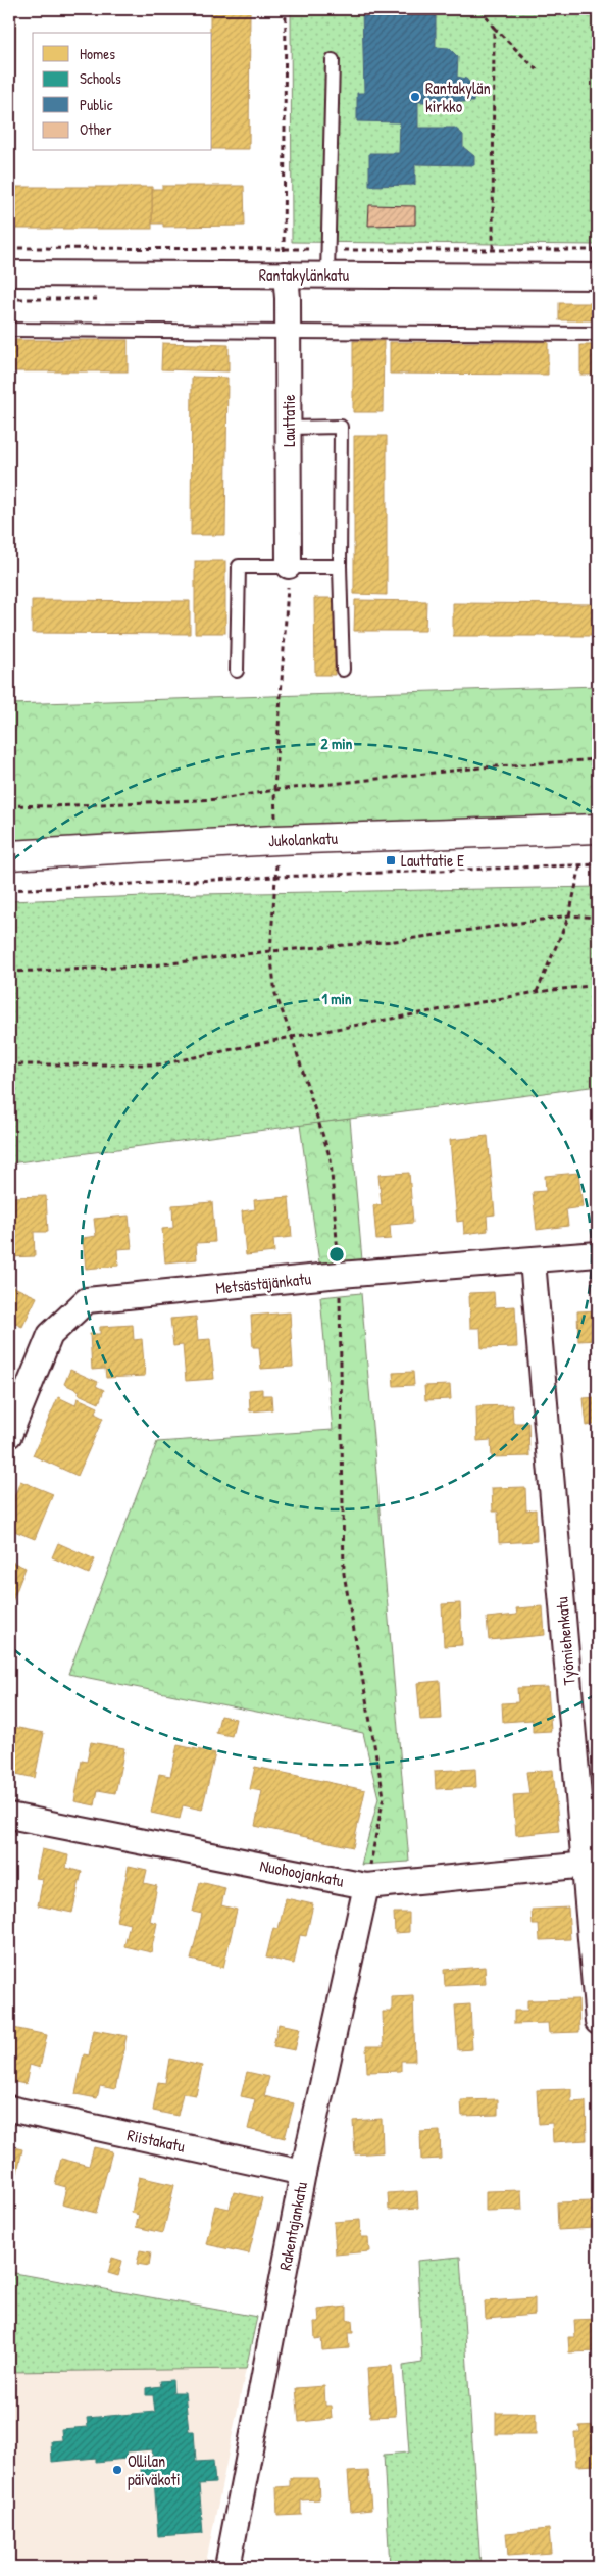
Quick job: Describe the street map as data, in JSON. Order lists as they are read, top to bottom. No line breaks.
{"streets":{"main road":["Jukolankatu"],"street":["Rantakylänkatu","Lauttatie","Metsästäjänkatu","Työmiehenkatu","Nuohoojankatu","Riistakatu","Rakentajankatu"]},"crossings":[["Rantakylänkatu","Lauttatie"],["Metsästäjänkatu","Työmiehenkatu"],["Työmiehenkatu","Nuohoojankatu"],["Nuohoojankatu","Rakentajankatu"],["Riistakatu","Rakentajankatu"]],"places":{"other":["Rantakylän kirkko","Ollilan päiväkoti"],"transit":["Lauttatie E"]},"legend":["Homes","Schools","Public","Other"],"rings":["2 min","1 min"]}
